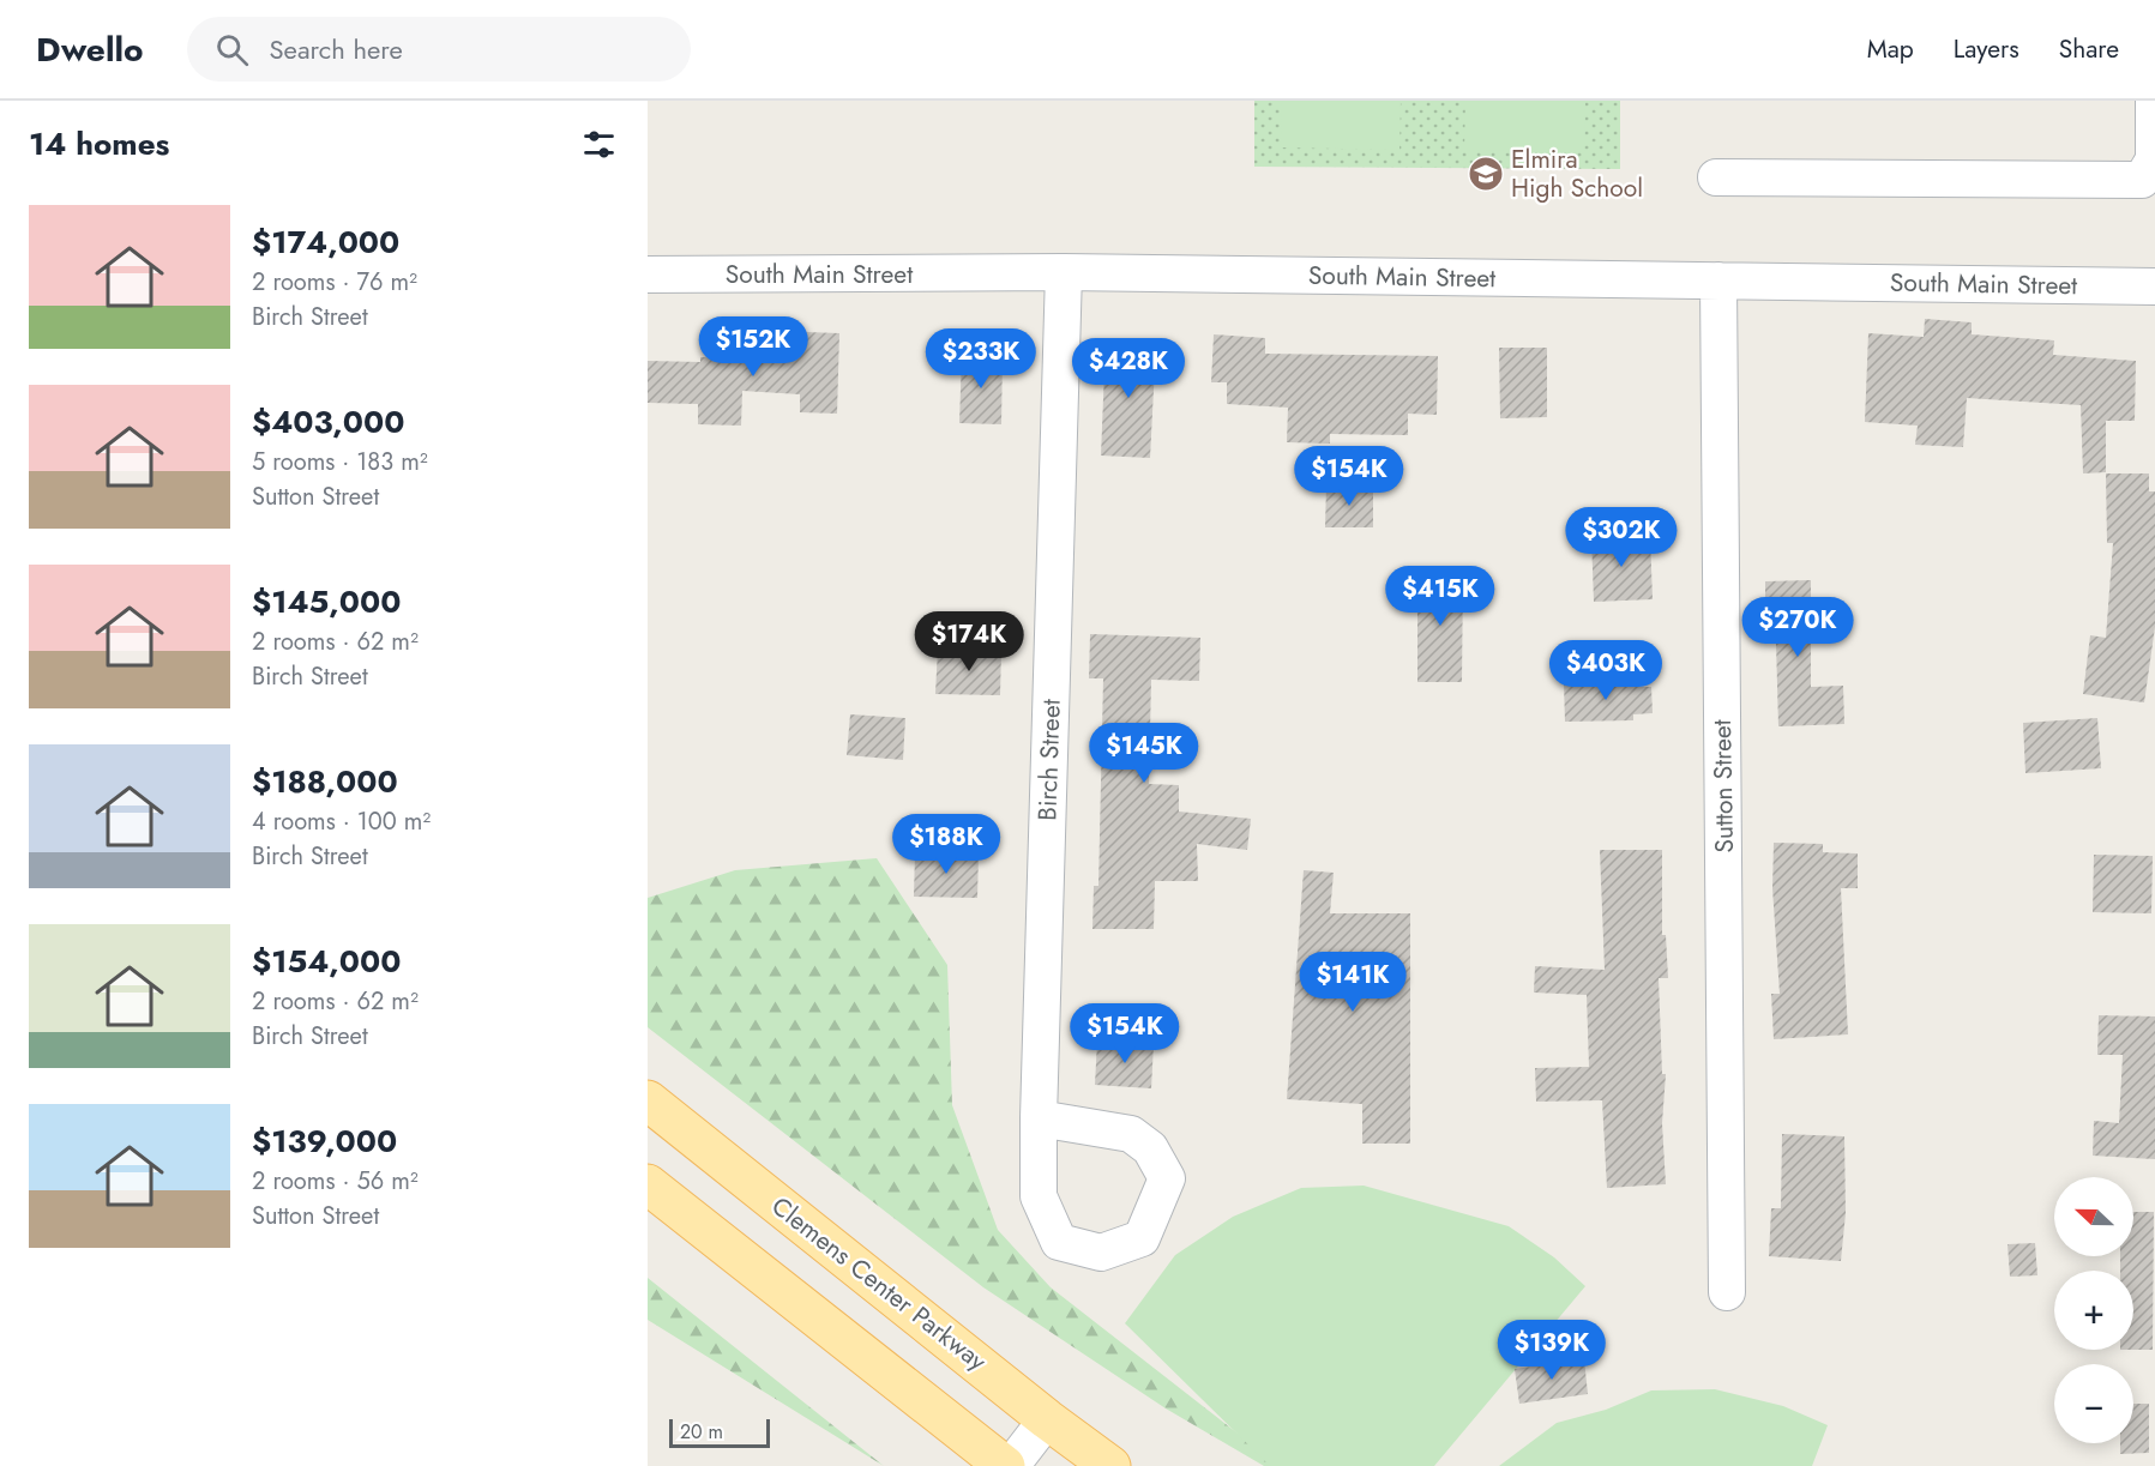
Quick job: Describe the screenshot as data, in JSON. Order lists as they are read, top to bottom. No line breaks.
{"streets":{"main road":["Clemens Center Parkway"],"street":["South Main Street","Birch Street","Sutton Street"]},"crossings":[["South Main Street","Birch Street"],["South Main Street","Sutton Street"]],"places":{"school or university":["Elmira High School"]},"scale_bar":"20 m","north":"left","page":{"header":"Dwello","search":"Search here","nav":["Map","Layers","Share"],"heading":"14 homes","list":[{"name":"$174,000","note":"2 rooms · 76 m² · Birch Street"},{"name":"$403,000","note":"5 rooms · 183 m² · Sutton Street"},{"name":"$145,000","note":"2 rooms · 62 m² · Birch Street"},{"name":"$188,000","note":"4 rooms · 100 m² · Birch Street"},{"name":"$154,000","note":"2 rooms · 62 m² · Birch Street"},{"name":"$139,000","note":"2 rooms · 56 m² · Sutton Street"}],"price":["$152K","$233K","$428K","$154K","$302K","$415K","$270K","$174K","$403K","$145K","$188K","$141K","$154K","$139K"],"map_buttons":["+","−"],"scale":"20 m"}}
